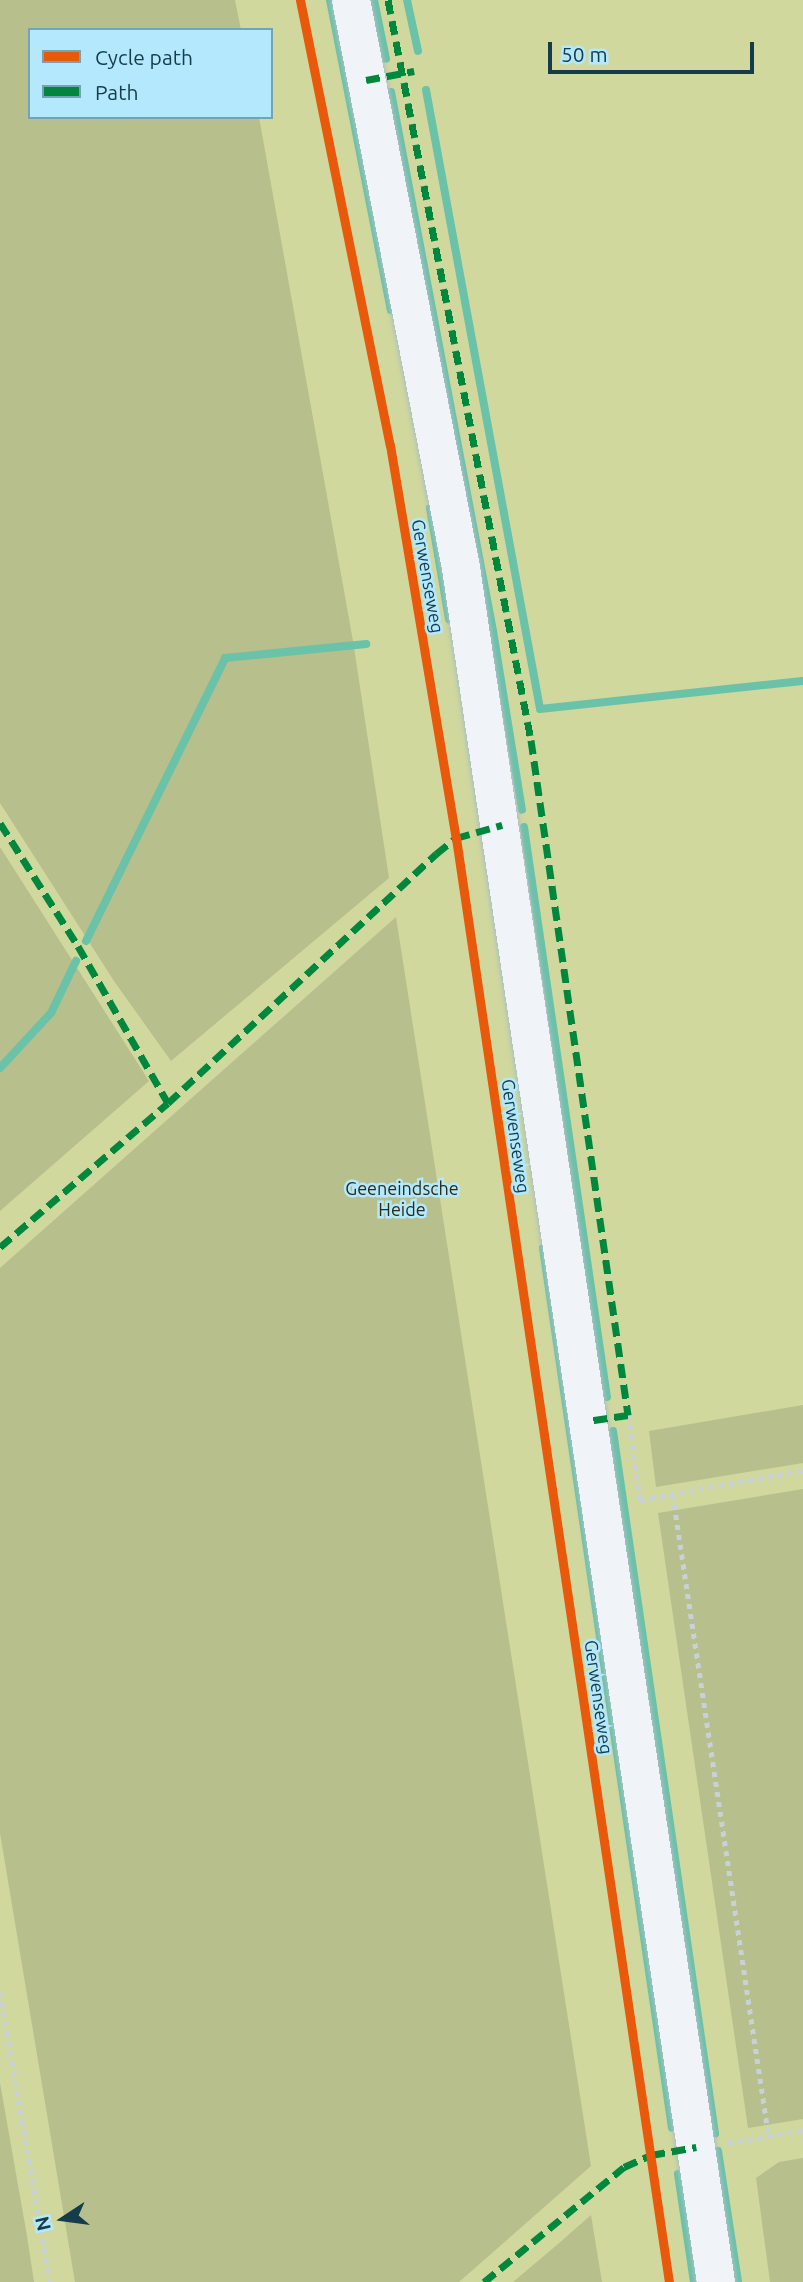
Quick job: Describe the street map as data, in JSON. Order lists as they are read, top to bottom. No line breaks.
{"streets":{"main road":["Gerwenseweg"]},"parks":["Geeneindsche Heide"],"legend":["Cycle path","Path"],"scale_bar":"50 m","north":"left"}
